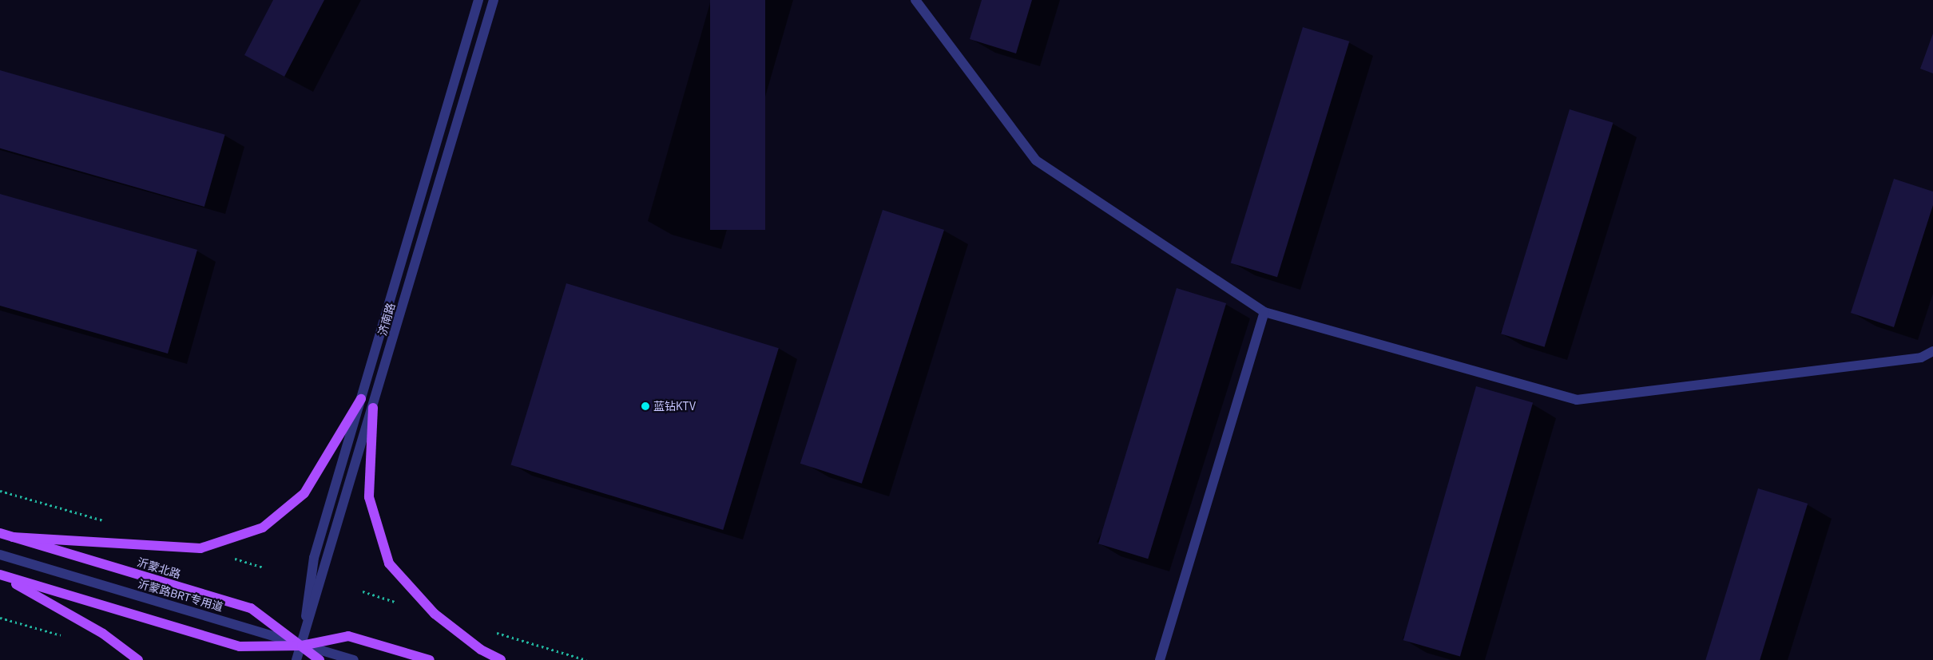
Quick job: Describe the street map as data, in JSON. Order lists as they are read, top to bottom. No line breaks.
{"streets":{"main road":["沂蒙北路"],"street":["济南路","沂蒙路BRT专用道"]},"crossings":[["济南路","沂蒙北路"],["济南路","沂蒙路BRT专用道"],["沂蒙北路","沂蒙路BRT专用道"]],"places":["蓝钻KTV"]}
